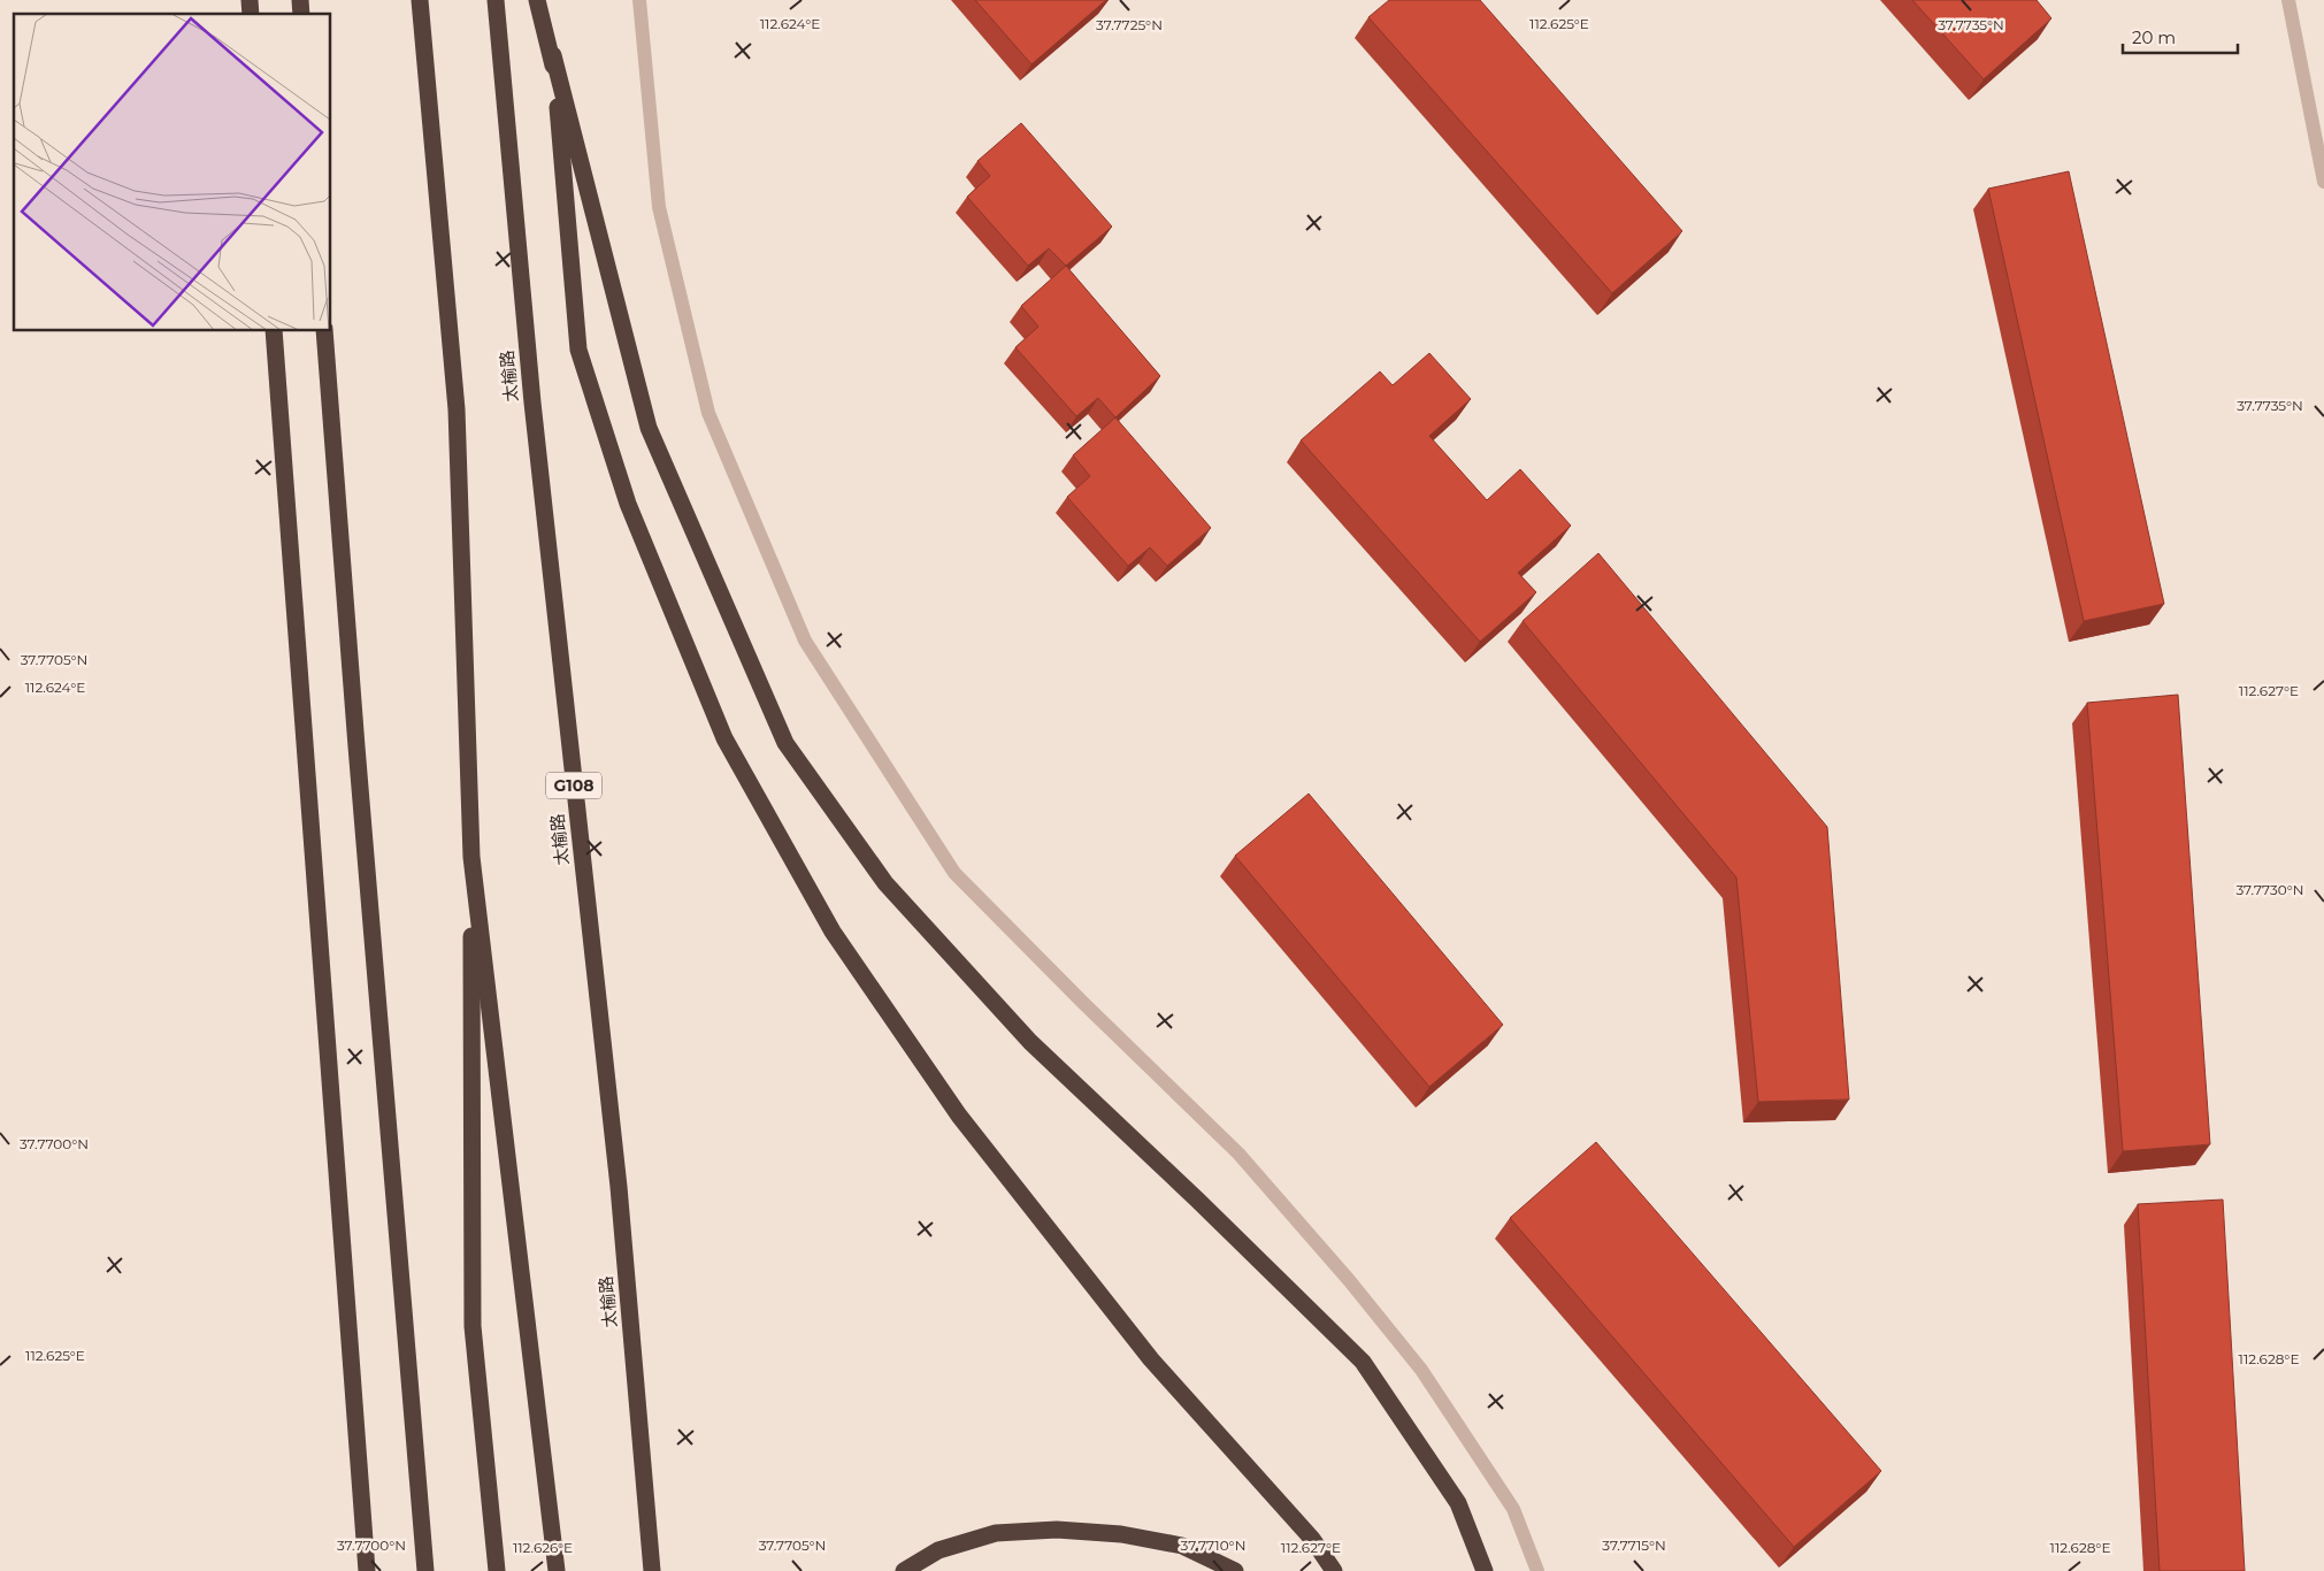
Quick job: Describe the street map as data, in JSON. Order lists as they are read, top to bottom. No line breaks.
{"streets":{"highway":["太榆路","G108"]},"scale_bar":"20 m","coordinates":["112.624°E","112.625°E","37.7725°N","37.7735°N","37.7705°N","112.627°E","37.7730°N","37.7700°N","112.628°E","37.7710°N","37.7715°N","112.626°E"]}
